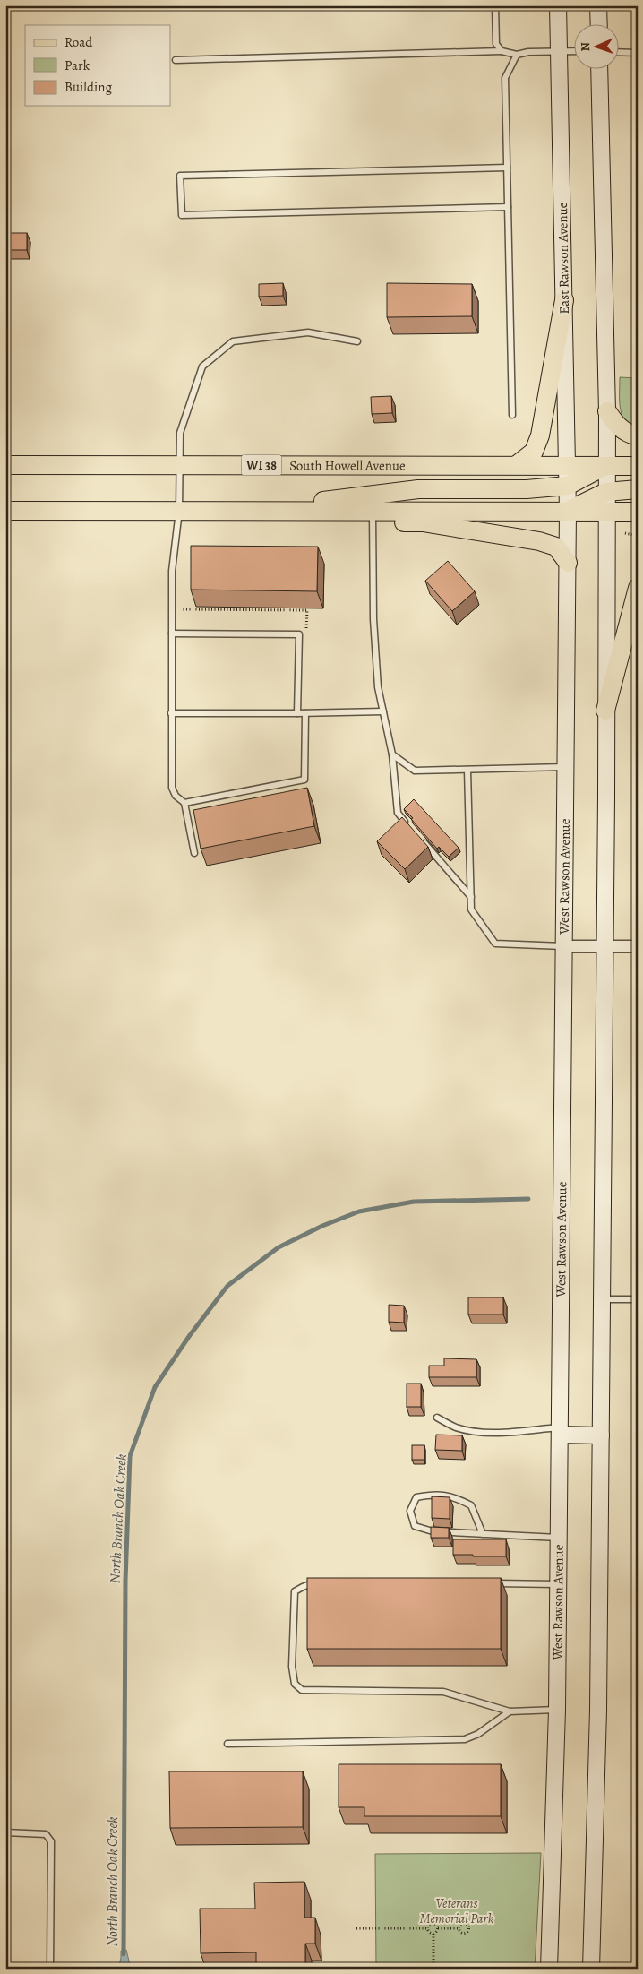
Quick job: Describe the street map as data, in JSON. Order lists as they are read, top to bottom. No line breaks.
{"streets":{"main road":["East Rawson Avenue","South Howell Avenue","WI 38","West Rawson Avenue"]},"crossings":[["East Rawson Avenue","South Howell Avenue"],["East Rawson Avenue","West Rawson Avenue"]],"water":["North Branch Oak Creek"],"parks":["Veterans Memorial Park"],"legend":["Road","Park","Building"],"north":"left"}
